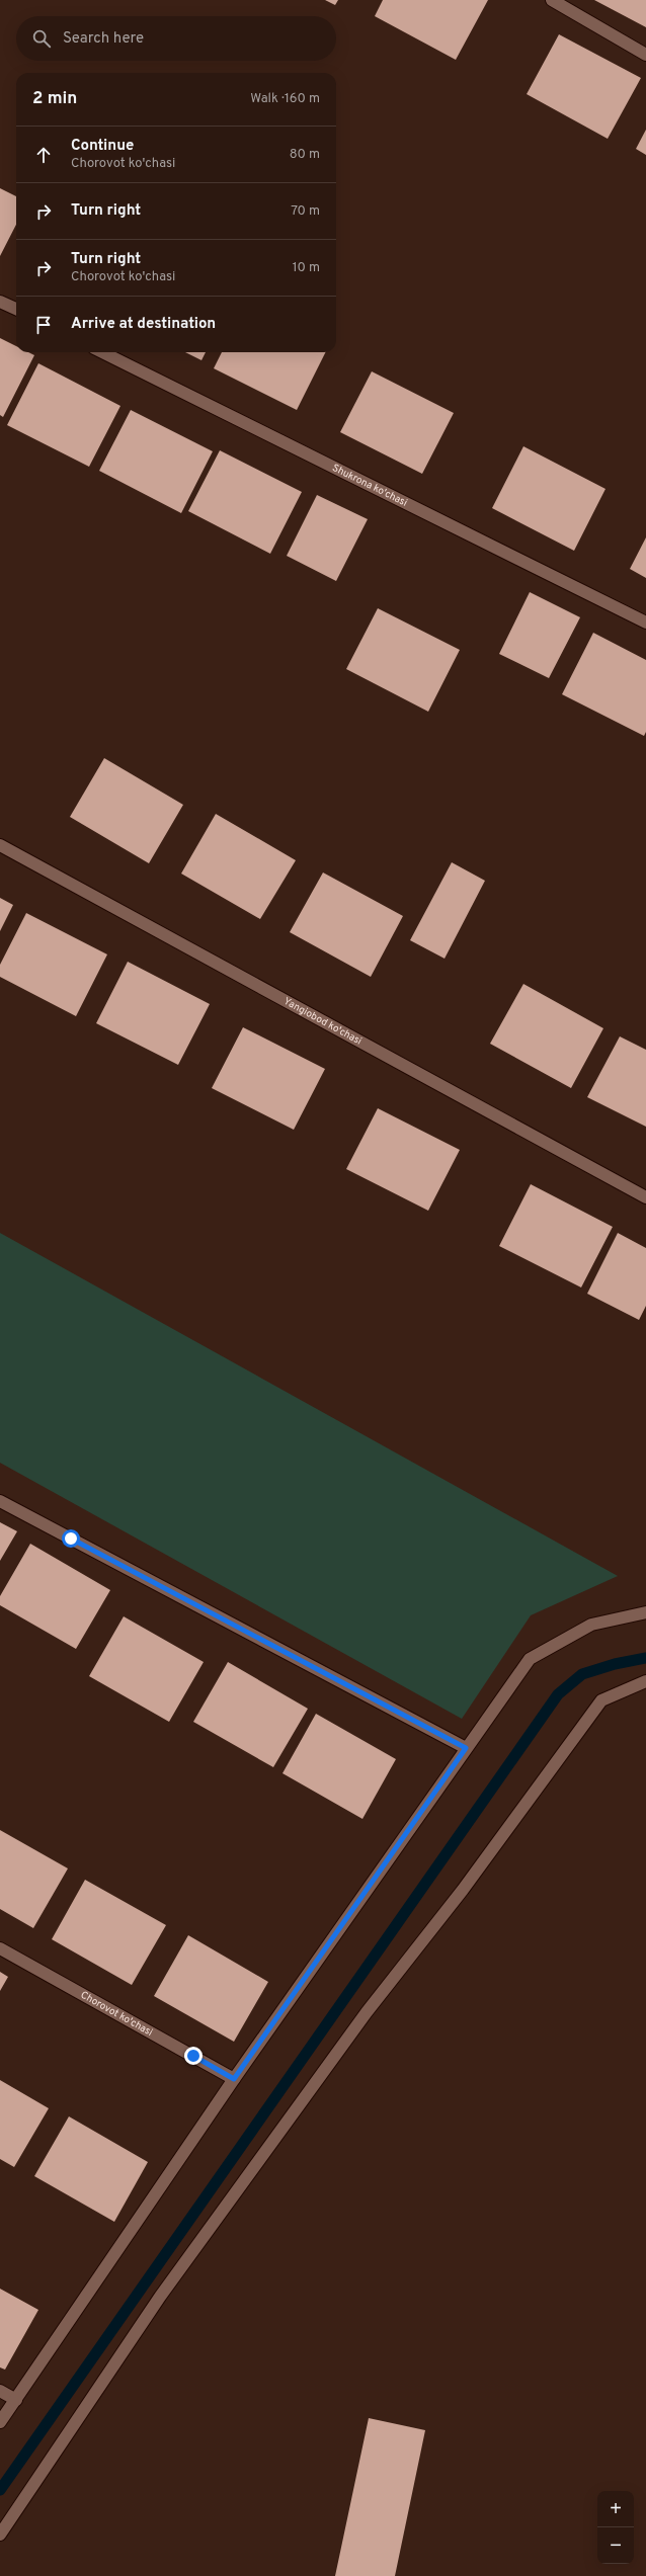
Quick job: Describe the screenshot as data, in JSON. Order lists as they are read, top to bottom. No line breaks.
{"streets":{"street":["Shukrona ko'chasi","Yangiobod ko'chasi","Chorovot ko'chasi"]},"page":{"search":"Search here","heading":["2 min","Walk · 160 m"],"list":[["Continue","Chorovot ko'chasi","80 m"],["Turn right","70 m"],["Turn right","Chorovot ko'chasi","10 m"],"Arrive at destination"],"map_buttons":["+","−"]}}
